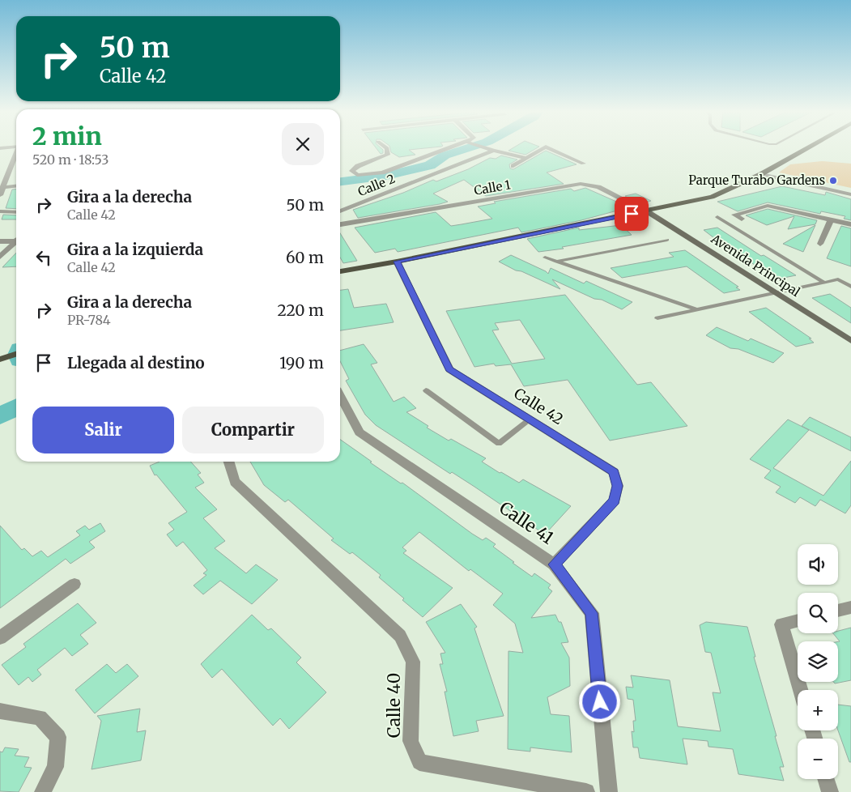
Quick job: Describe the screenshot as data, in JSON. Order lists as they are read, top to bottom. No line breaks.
{"streets":{"street":["Calle 2","Calle 1","Avenida Principal","Calle 42","Calle 41","Calle 40"]},"crossings":[["Calle 1","Avenida Principal"],["Calle 42","Calle 41"]],"places":["Parque Turabo Gardens"],"page":{"turn":["50 m","Calle 42"],"heading":["2 min","520 m · 18:53"],"list":[{"name":"Gira a la derecha","note":"Calle 42","value":"50 m"},{"name":"Gira a la izquierda","note":"Calle 42","value":"60 m"},{"name":"Gira a la derecha","note":"PR-784","value":"220 m"},{"name":"Llegada al destino","value":"190 m"}],"buttons":["Salir","Compartir"],"map_buttons":["+","−"]}}
